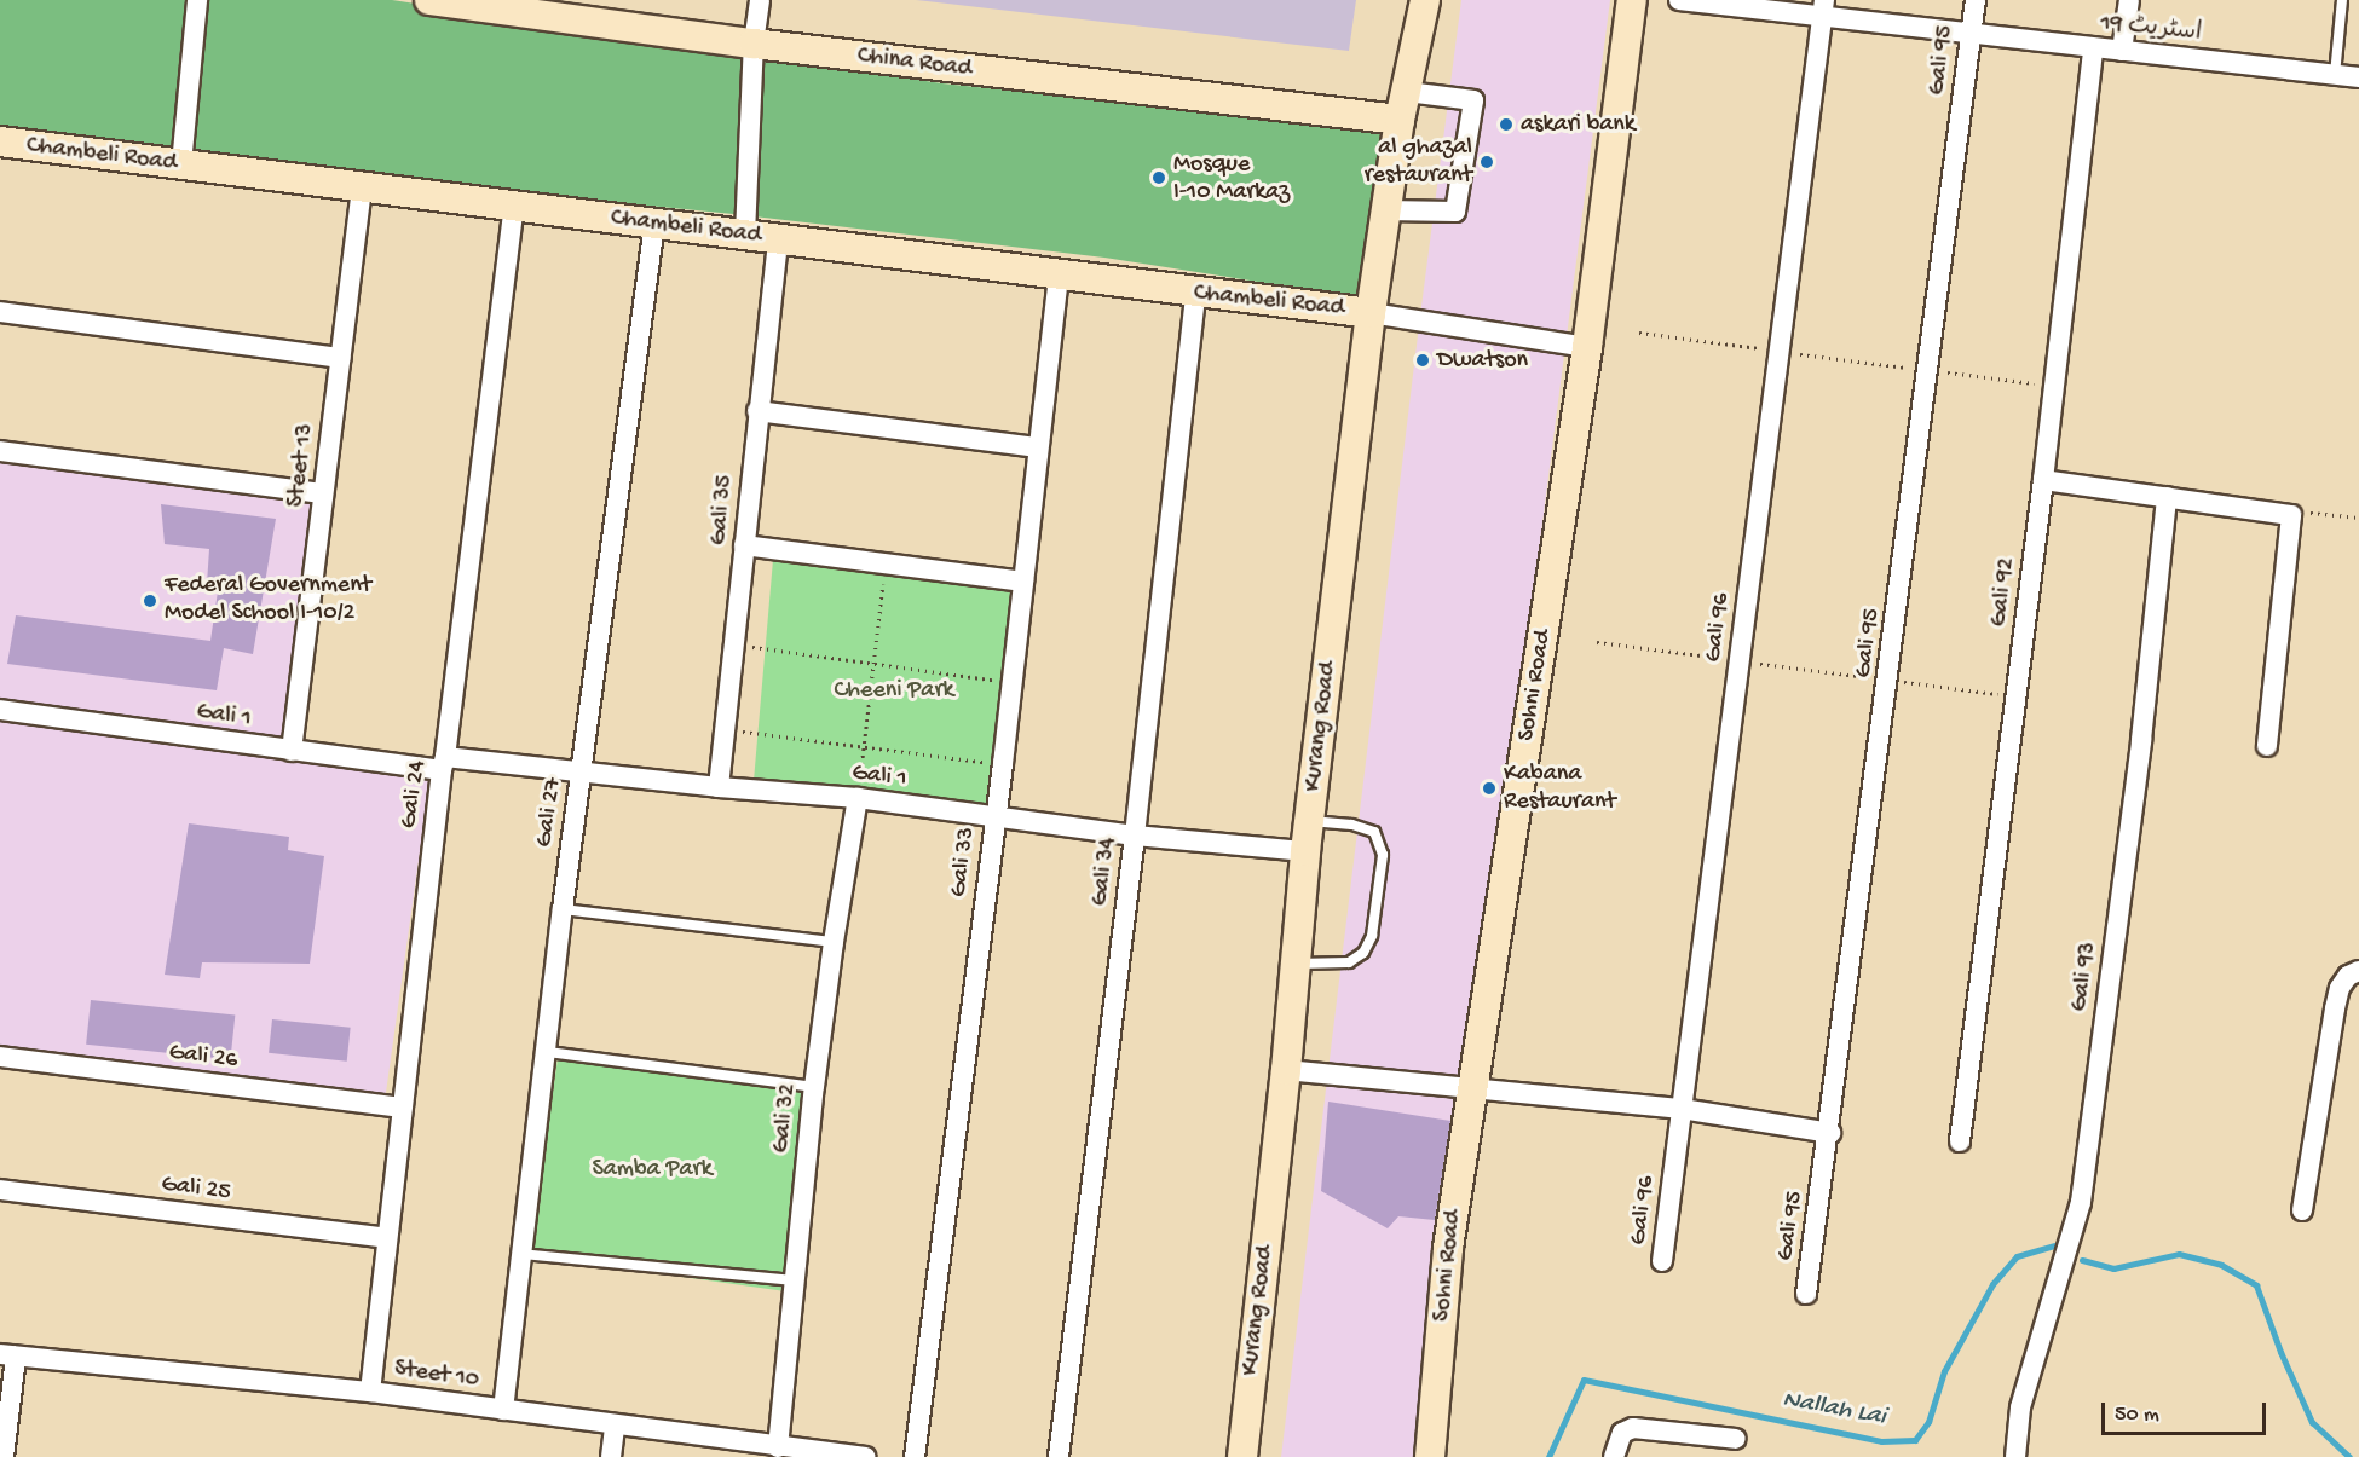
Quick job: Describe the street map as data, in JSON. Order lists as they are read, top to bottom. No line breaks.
{"streets":{"street":["اسٹریٹ 19","Gali 95","China Road","Chambeli Road","Steet 13","Gali 35","Gali 92","Gali 96","Sohni Road","Gali 1","Kurang Road","Gali 24","Gali 27","Gali 33","Gali 34","Gali 93","Gali 26","Gali 32","Gali 25","Steet 10"]},"crossings":[["اسٹریٹ 19","Gali 95"],["اسٹریٹ 19","Gali 92"],["اسٹریٹ 19","Gali 96"],["China Road","Kurang Road"],["Chambeli Road","Steet 13"],["Chambeli Road","Gali 35"],["Chambeli Road","Kurang Road"],["Chambeli Road","Gali 24"],["Chambeli Road","Gali 27"],["Chambeli Road","Gali 33"],["Chambeli Road","Gali 34"],["Steet 13","Gali 1"],["Gali 35","Gali 1"],["Gali 1","Kurang Road"],["Gali 1","Gali 24"],["Gali 1","Gali 27"],["Gali 1","Gali 33"],["Gali 1","Gali 34"],["Gali 1","Gali 32"],["Gali 24","Gali 26"],["Gali 24","Gali 25"],["Gali 24","Steet 10"],["Gali 27","Steet 10"],["Gali 32","Steet 10"]],"water":["Nallah Lai"],"parks":["Cheeni Park","Samba Park"],"places":["askari bank","al ghazal restaurant","Mosque I-10 Markaz","Dwatson","Federal Government Model School I-10/2","Kabana Restaurant"],"scale_bar":"50 m"}
